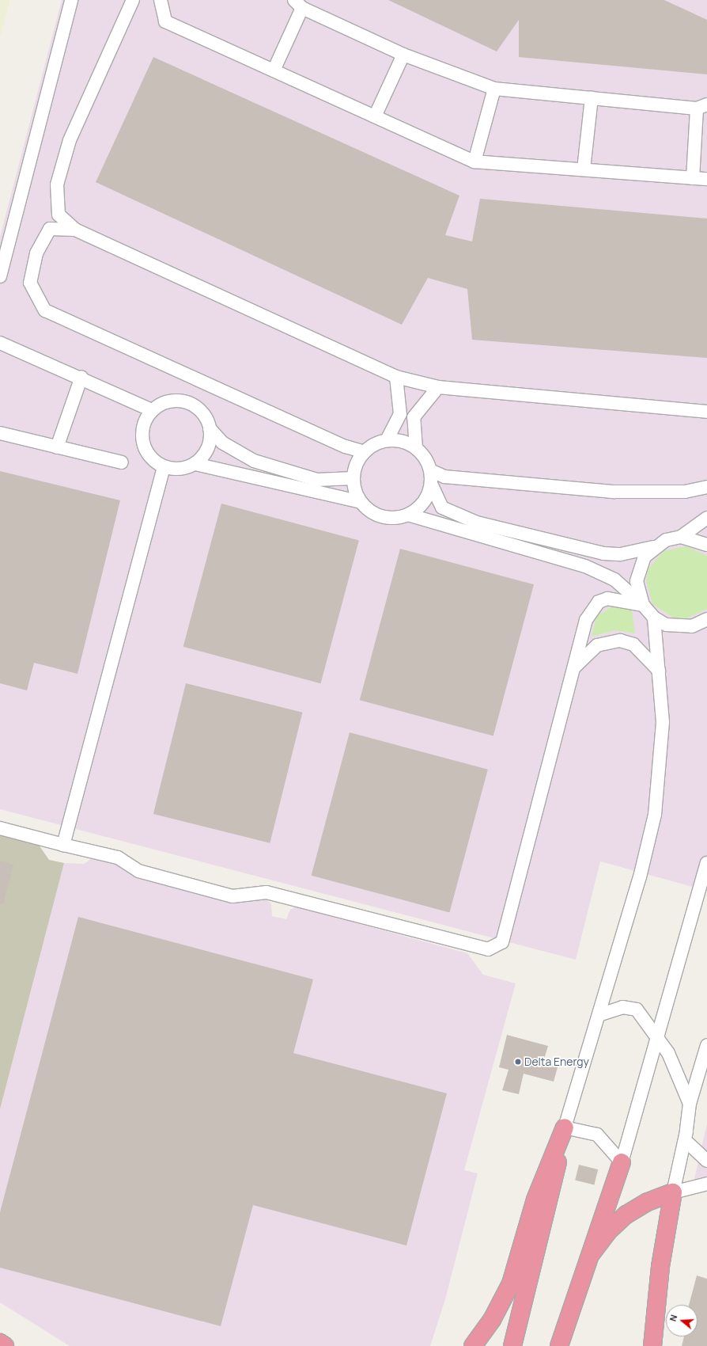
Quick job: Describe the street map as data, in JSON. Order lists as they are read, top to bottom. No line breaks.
{"places":["Delta Energy"],"north":"left"}
